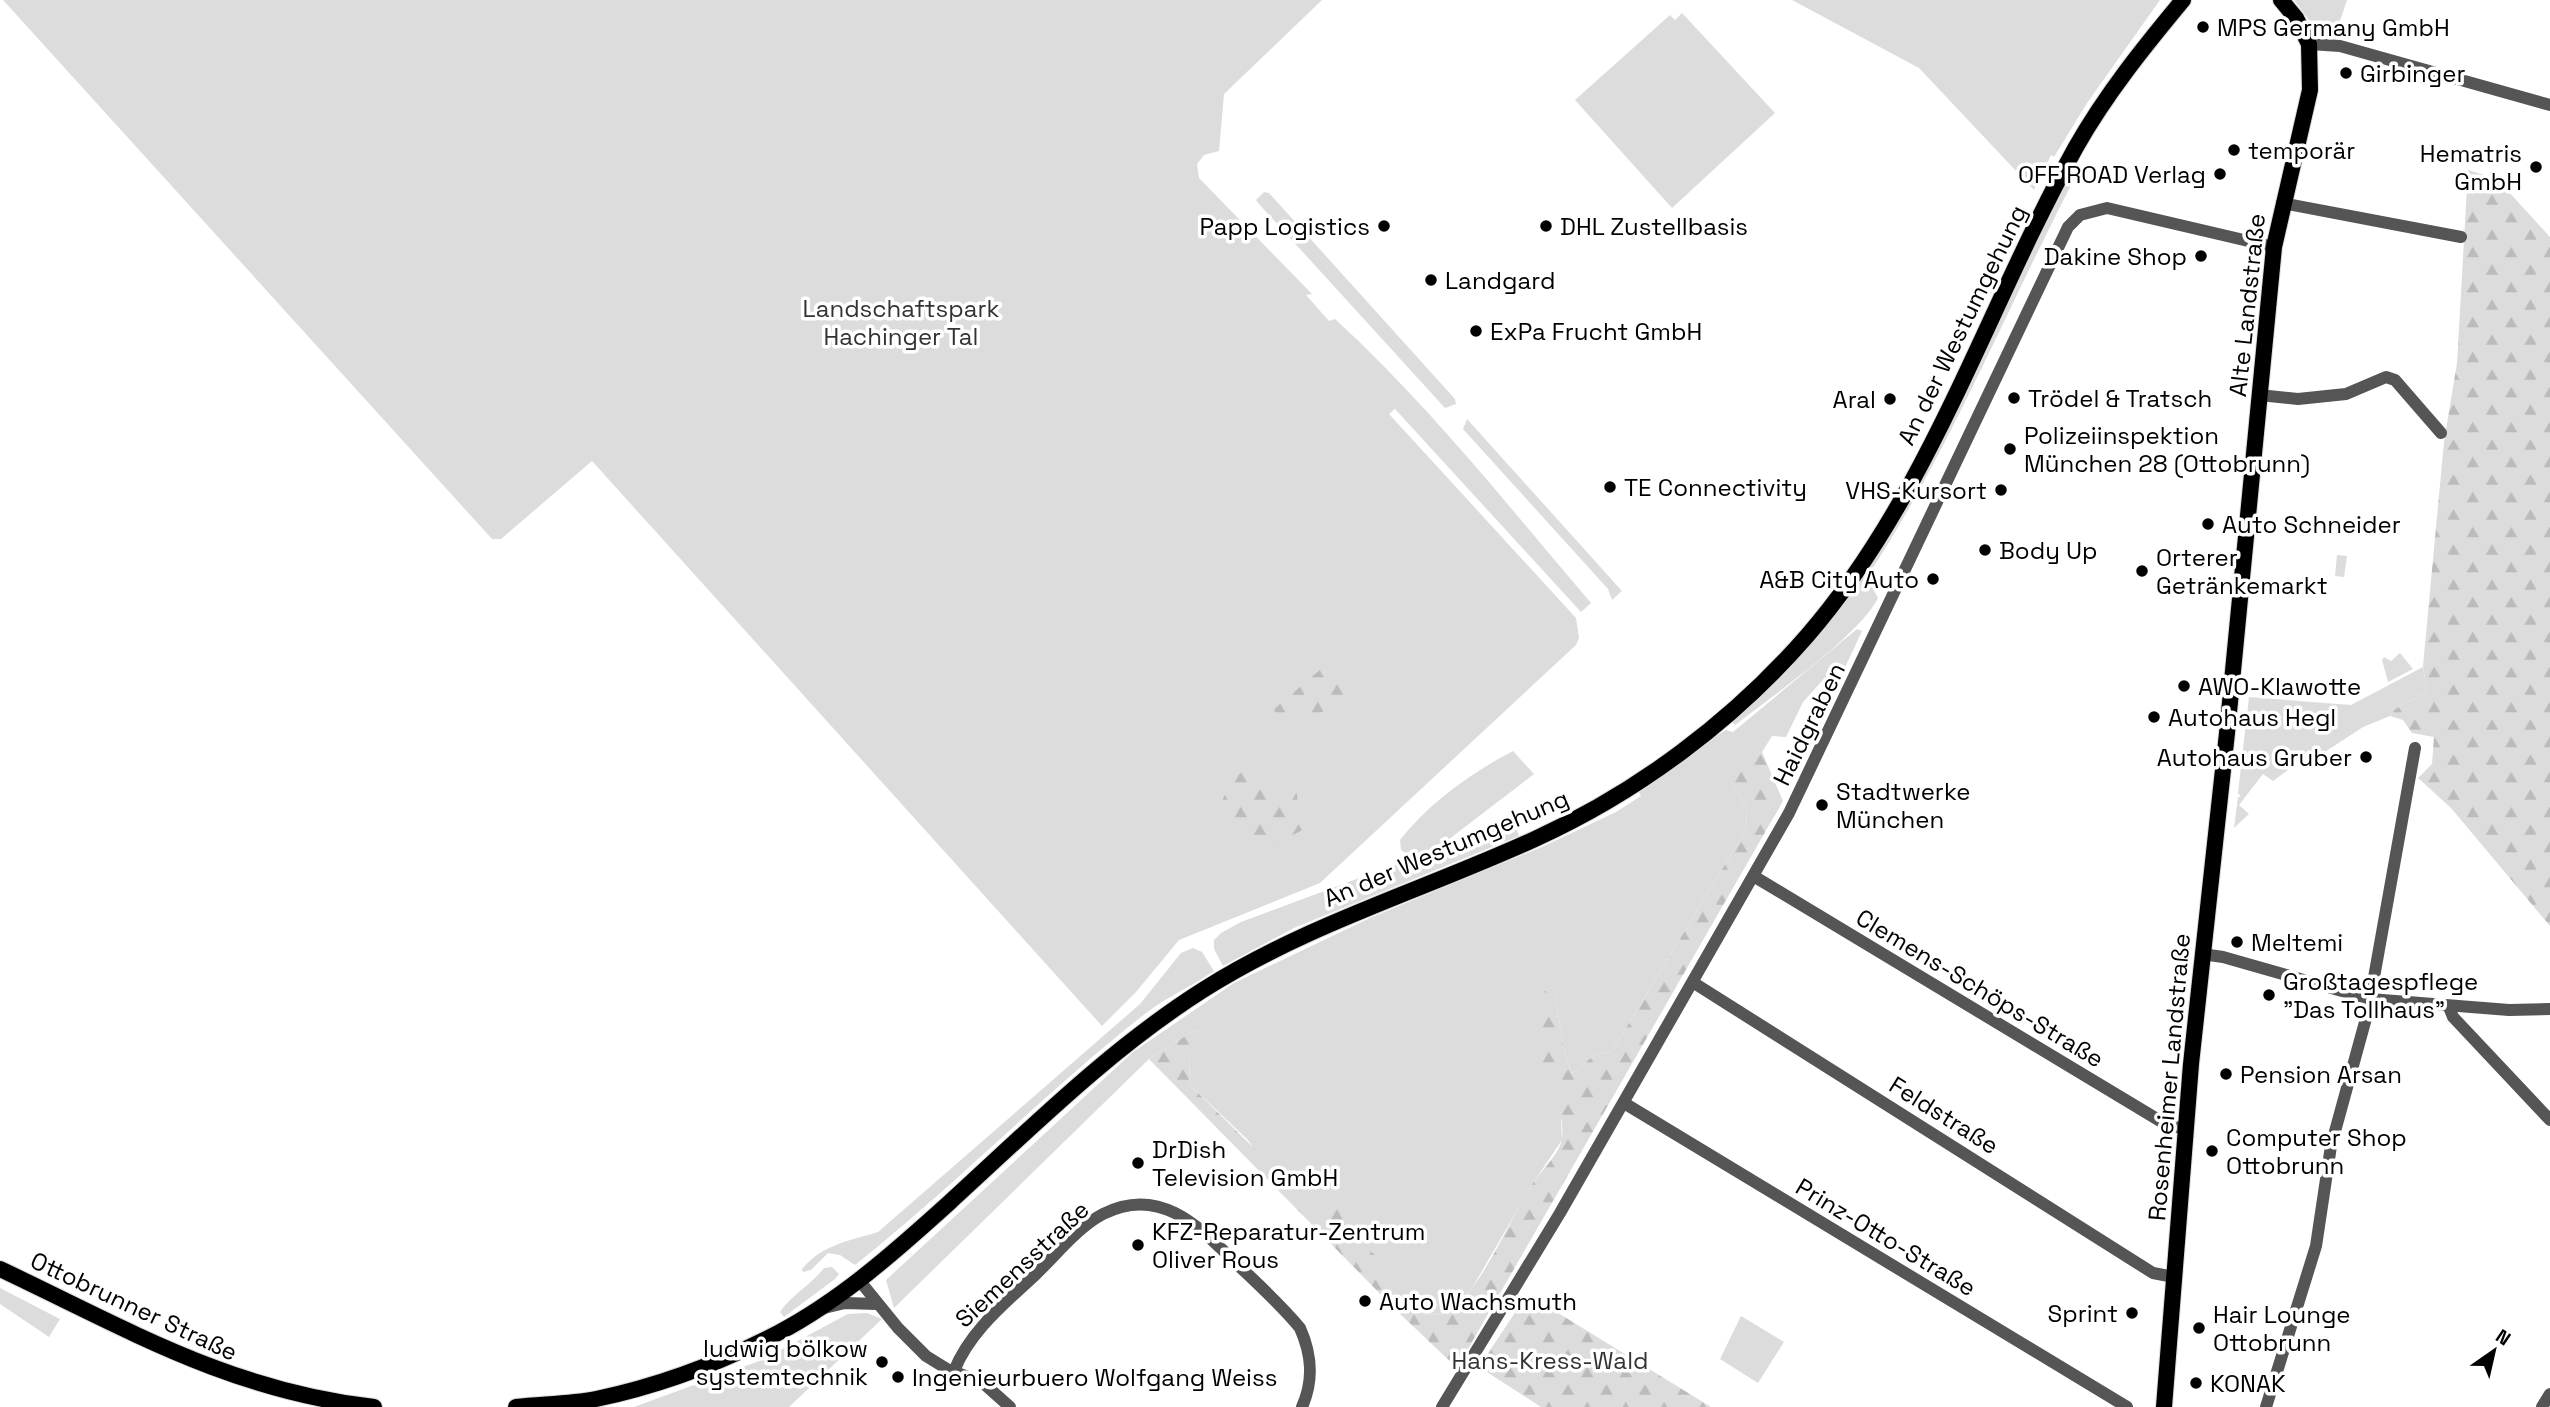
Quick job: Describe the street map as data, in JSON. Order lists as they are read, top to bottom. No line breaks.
{"streets":{"main road":["Alte Landstraße","An der Westumgehung","Rosenheimer Landstraße","Ottobrunner Straße"],"street":["Haidgraben","Clemens-Schöps-Straße","Feldstraße","Prinz-Otto-Straße","Siemensstraße"]},"crossings":[["Alte Landstraße","Haidgraben"],["Alte Landstraße","Rosenheimer Landstraße"],["Haidgraben","Clemens-Schöps-Straße"],["Haidgraben","Feldstraße"],["Haidgraben","Prinz-Otto-Straße"],["Clemens-Schöps-Straße","Rosenheimer Landstraße"],["Rosenheimer Landstraße","Feldstraße"]],"parks":["Landschaftspark Hachinger Tal","Hans-Kress-Wald"],"places":["MPS Germany GmbH","Girbinger","temporär","Hematris GmbH","OFF ROAD Verlag","Papp Logistics","DHL Zustellbasis","Dakine Shop","Landgard","ExPa Frucht GmbH","Trödel & Tratsch","Aral","Polizeiinspektion München 28 (Ottobrunn)","TE Connectivity","VHS-Kursort","Auto Schneider","Body Up","Orterer Getränkemarkt","A&B City Auto","AWO-Klawotte","Autohaus Hegl","Autohaus Gruber","Stadtwerke München","Meltemi","Großtagespflege \"Das Tollhaus\"","Pension Arsan","Computer Shop Ottobrunn","DrDish Television GmbH","KFZ-Reparatur-Zentrum Oliver Rous","Auto Wachsmuth","Sprint","Hair Lounge Ottobrunn","ludwig bölkow systemtechnik","Ingenieurbuero Wolfgang Weiss","KONAK"],"north":"top right"}
